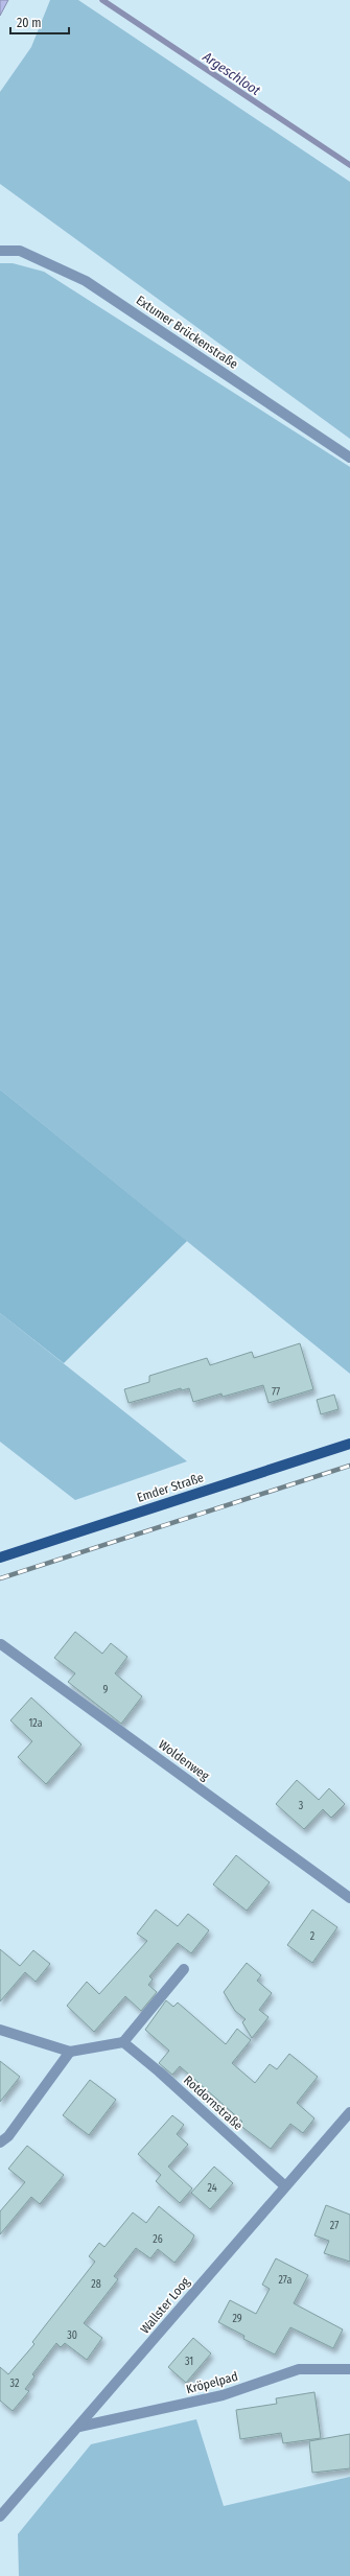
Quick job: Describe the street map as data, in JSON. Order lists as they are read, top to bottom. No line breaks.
{"streets":{"main road":["Emder Straße"],"street":["Extumer Brückenstraße","Woldenweg","Rotdornstraße","Wallster Loog","Kröpelpad"]},"crossings":[["Rotdornstraße","Wallster Loog"],["Wallster Loog","Kröpelpad"]],"water":["Argeschloot"],"house_numbers":["77","9","12a","3","2","24","27","26","27a","28","29","30","31","32"],"scale_bar":"20 m"}
